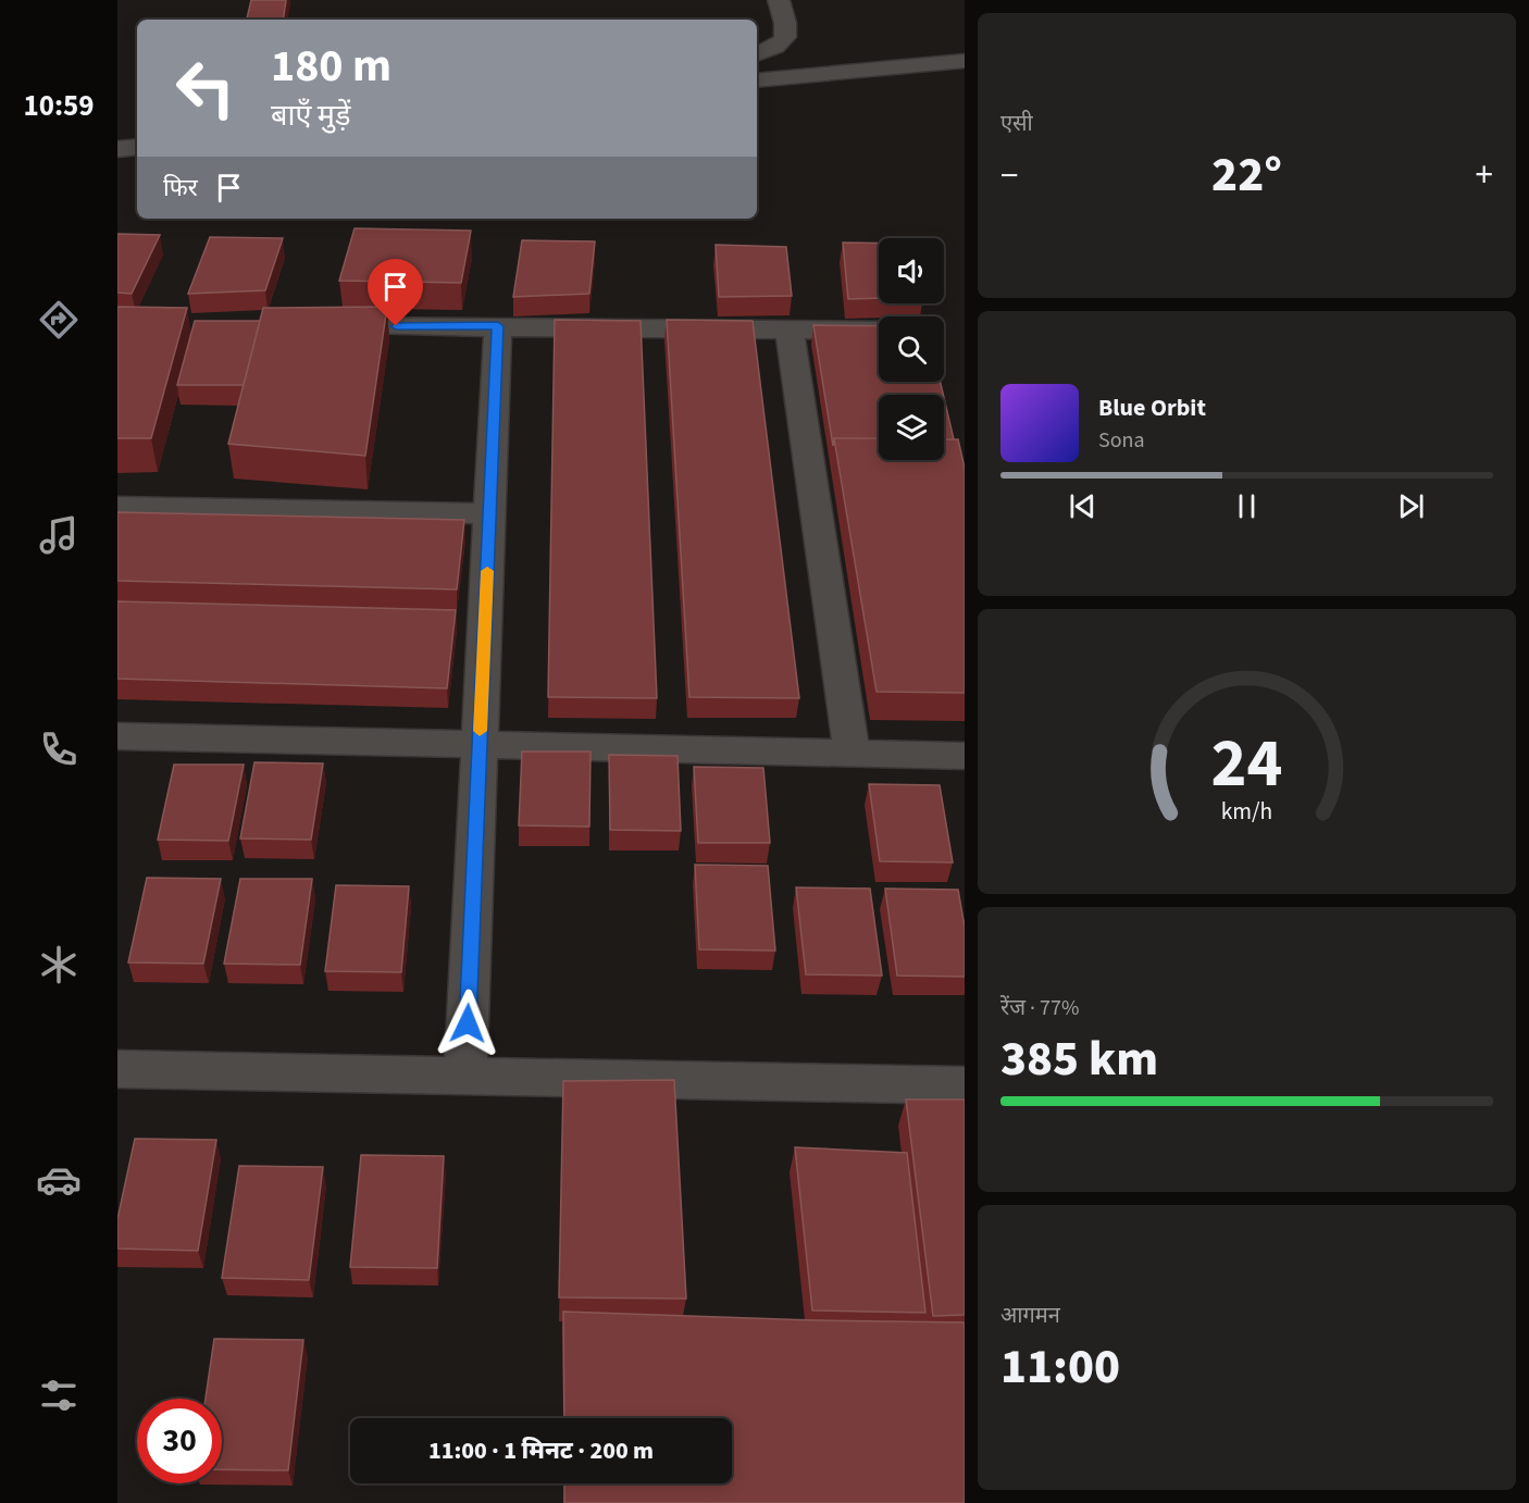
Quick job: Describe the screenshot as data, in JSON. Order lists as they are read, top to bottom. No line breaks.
{"page":{"tabs":"10:59","tile":["एसी",["रेंज · 77%","385 km"],["आगमन","11:00"]],"turn":["180 m","बाएँ मुड़ें"],"heat":["−","22°","+"],"then":"फिर","song":["Blue Orbit","Sona"],"limit":"30","trip":"11:00 · 1 मिनट · 200 m","gauge":["24","km/h"]}}
